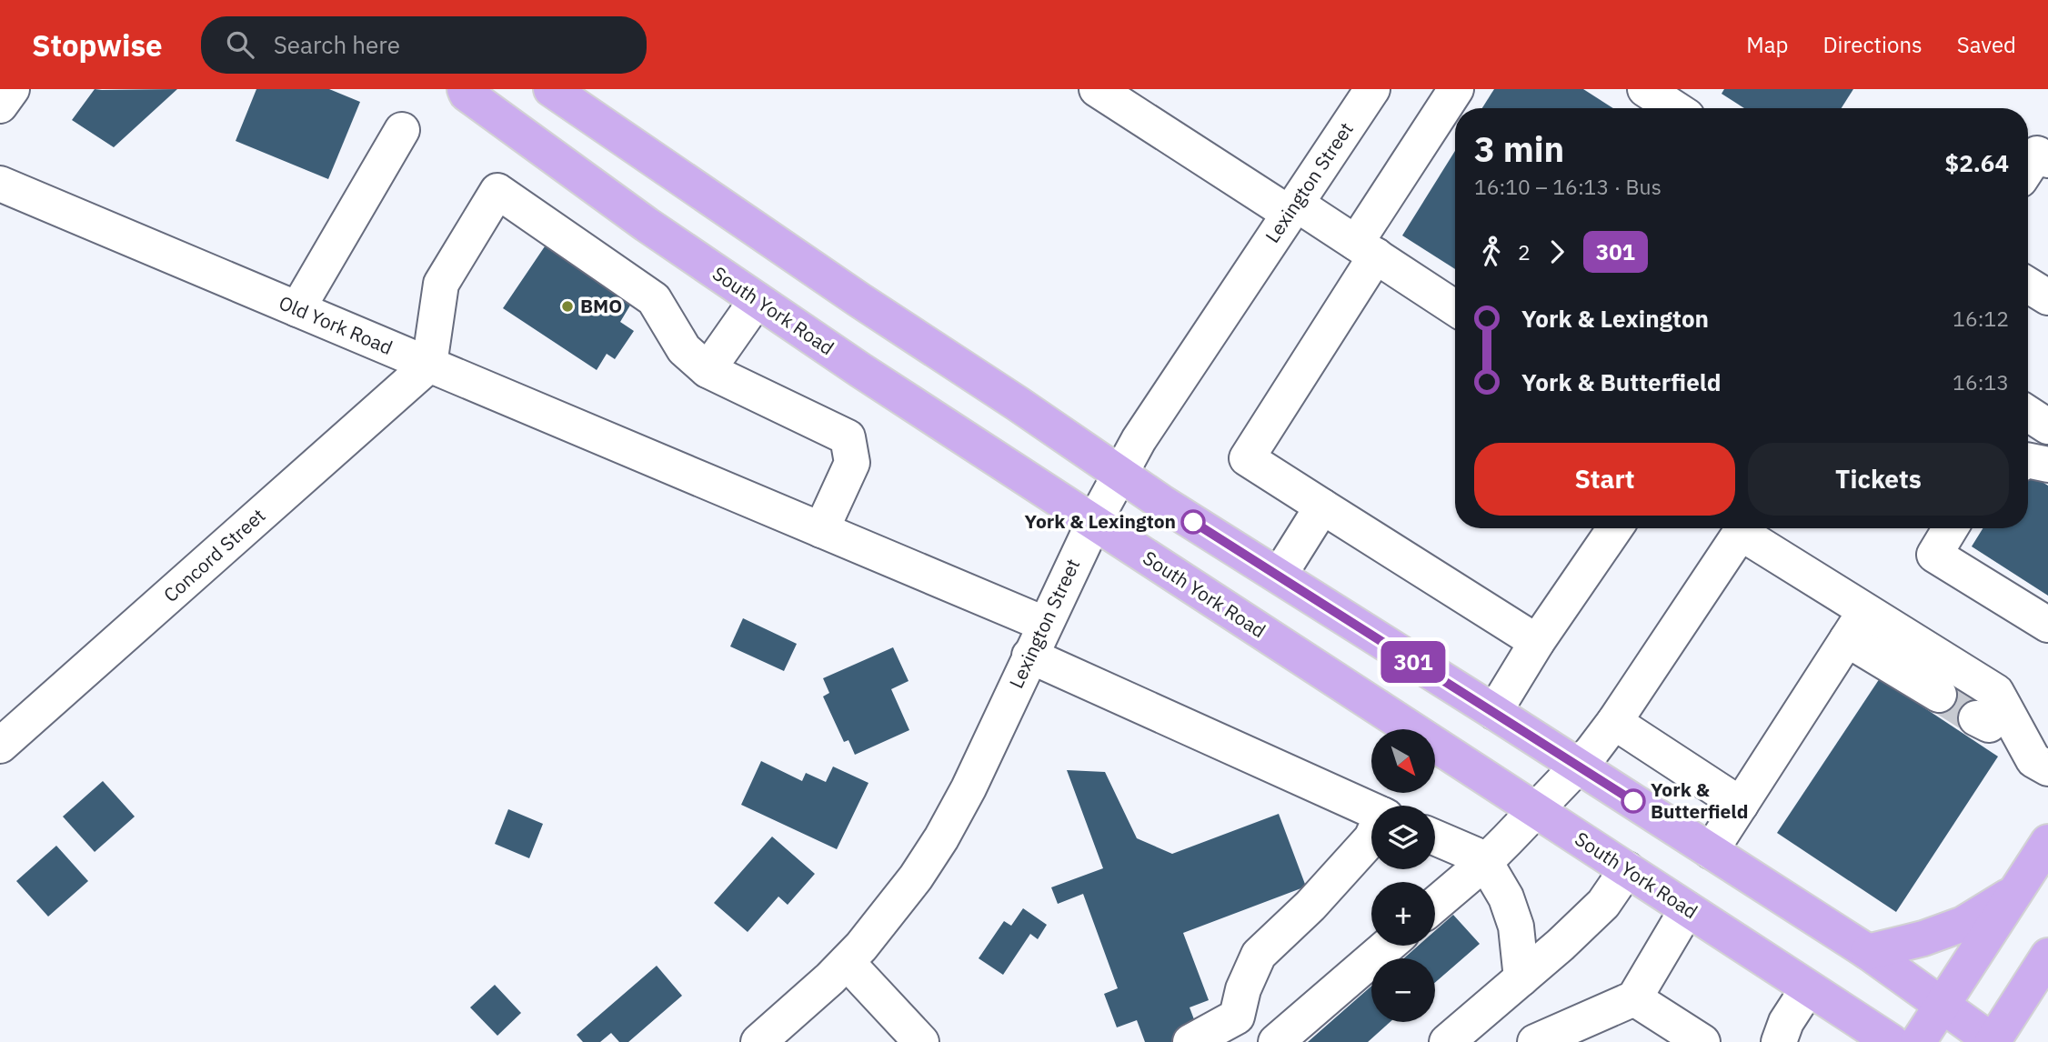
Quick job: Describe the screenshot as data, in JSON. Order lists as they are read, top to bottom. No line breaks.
{"streets":{"main road":["South York Road"],"street":["Lexington Street","Old York Road","Concord Street"]},"crossings":[["Lexington Street","South York Road"],["Old York Road","Concord Street"]],"places":["BMO","York & Lexington","York & Butterfield"],"lines":["bus line 301"],"north":"bottom right","page":{"header":"Stopwise","search":"Search here","nav":["Map","Directions","Saved"],"on_map":"301","heading":["3 min","16:10 – 16:13 · Bus","$2.64"],"legs":["2","301"],"list":[{"name":"York & Lexington","value":"16:12"},{"name":"York & Butterfield","value":"16:13"}],"buttons":["Start","Tickets"],"map_buttons":["+","−"]}}
